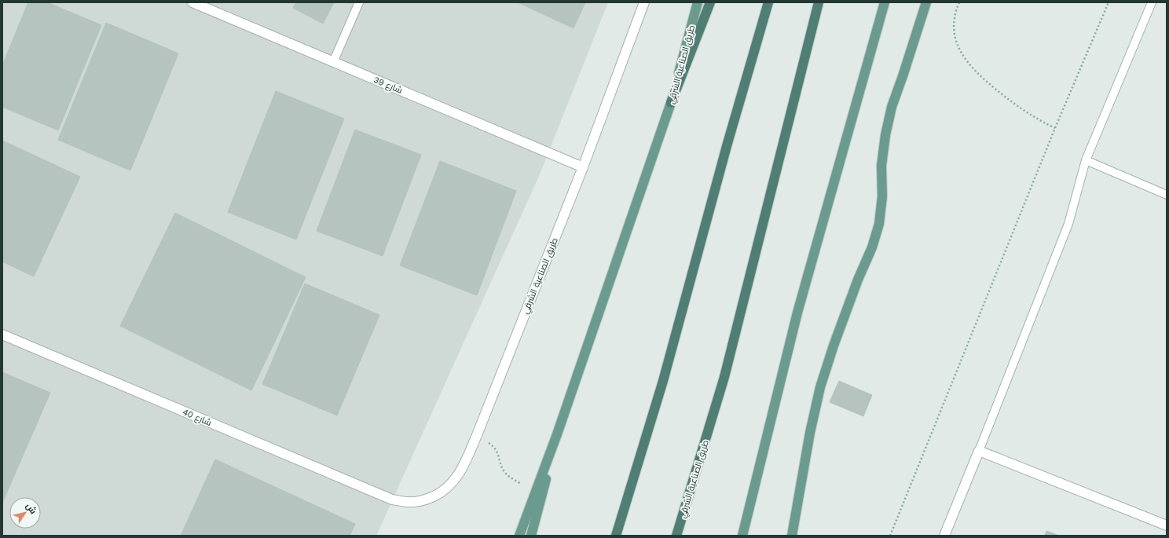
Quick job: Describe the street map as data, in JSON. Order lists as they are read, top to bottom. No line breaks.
{"streets":{"highway":["طريق الصناعية الشرقي"],"street":["شارع 39","شارع 40"]},"crossings":[["طريق الصناعية الشرقي","شارع 39"],["طريق الصناعية الشرقي","شارع 40"]],"north":"top right"}
